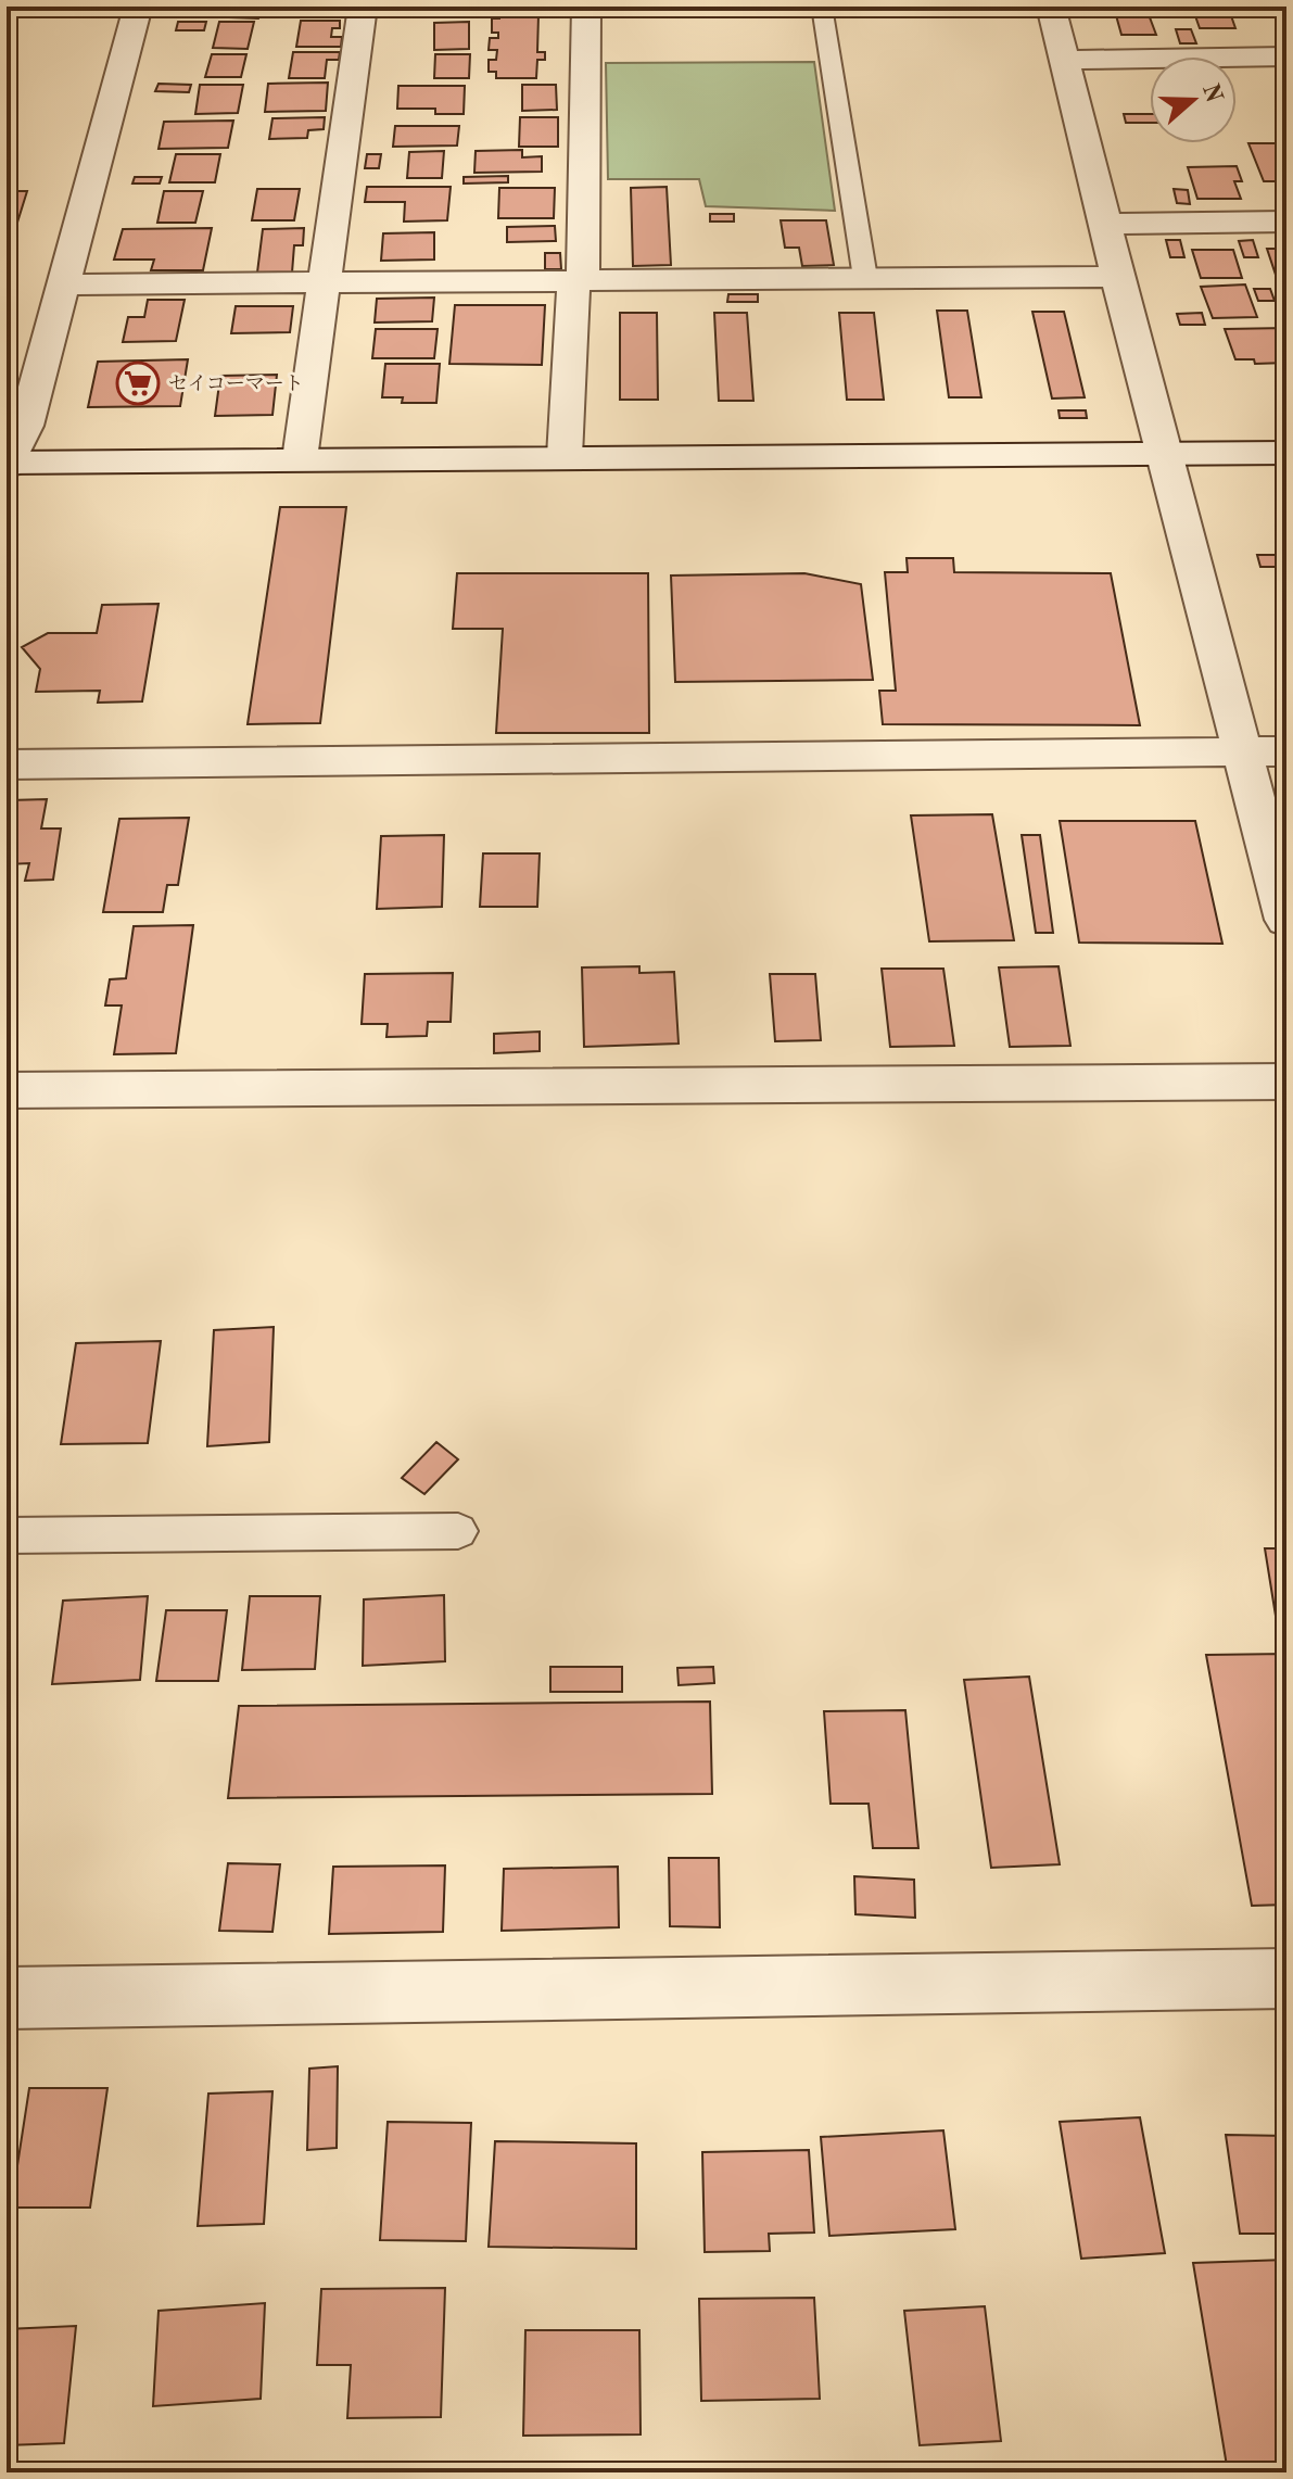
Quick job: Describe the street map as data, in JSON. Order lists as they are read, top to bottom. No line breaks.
{"places":{"supermarket":["セイコーマート"]},"north":"right"}
